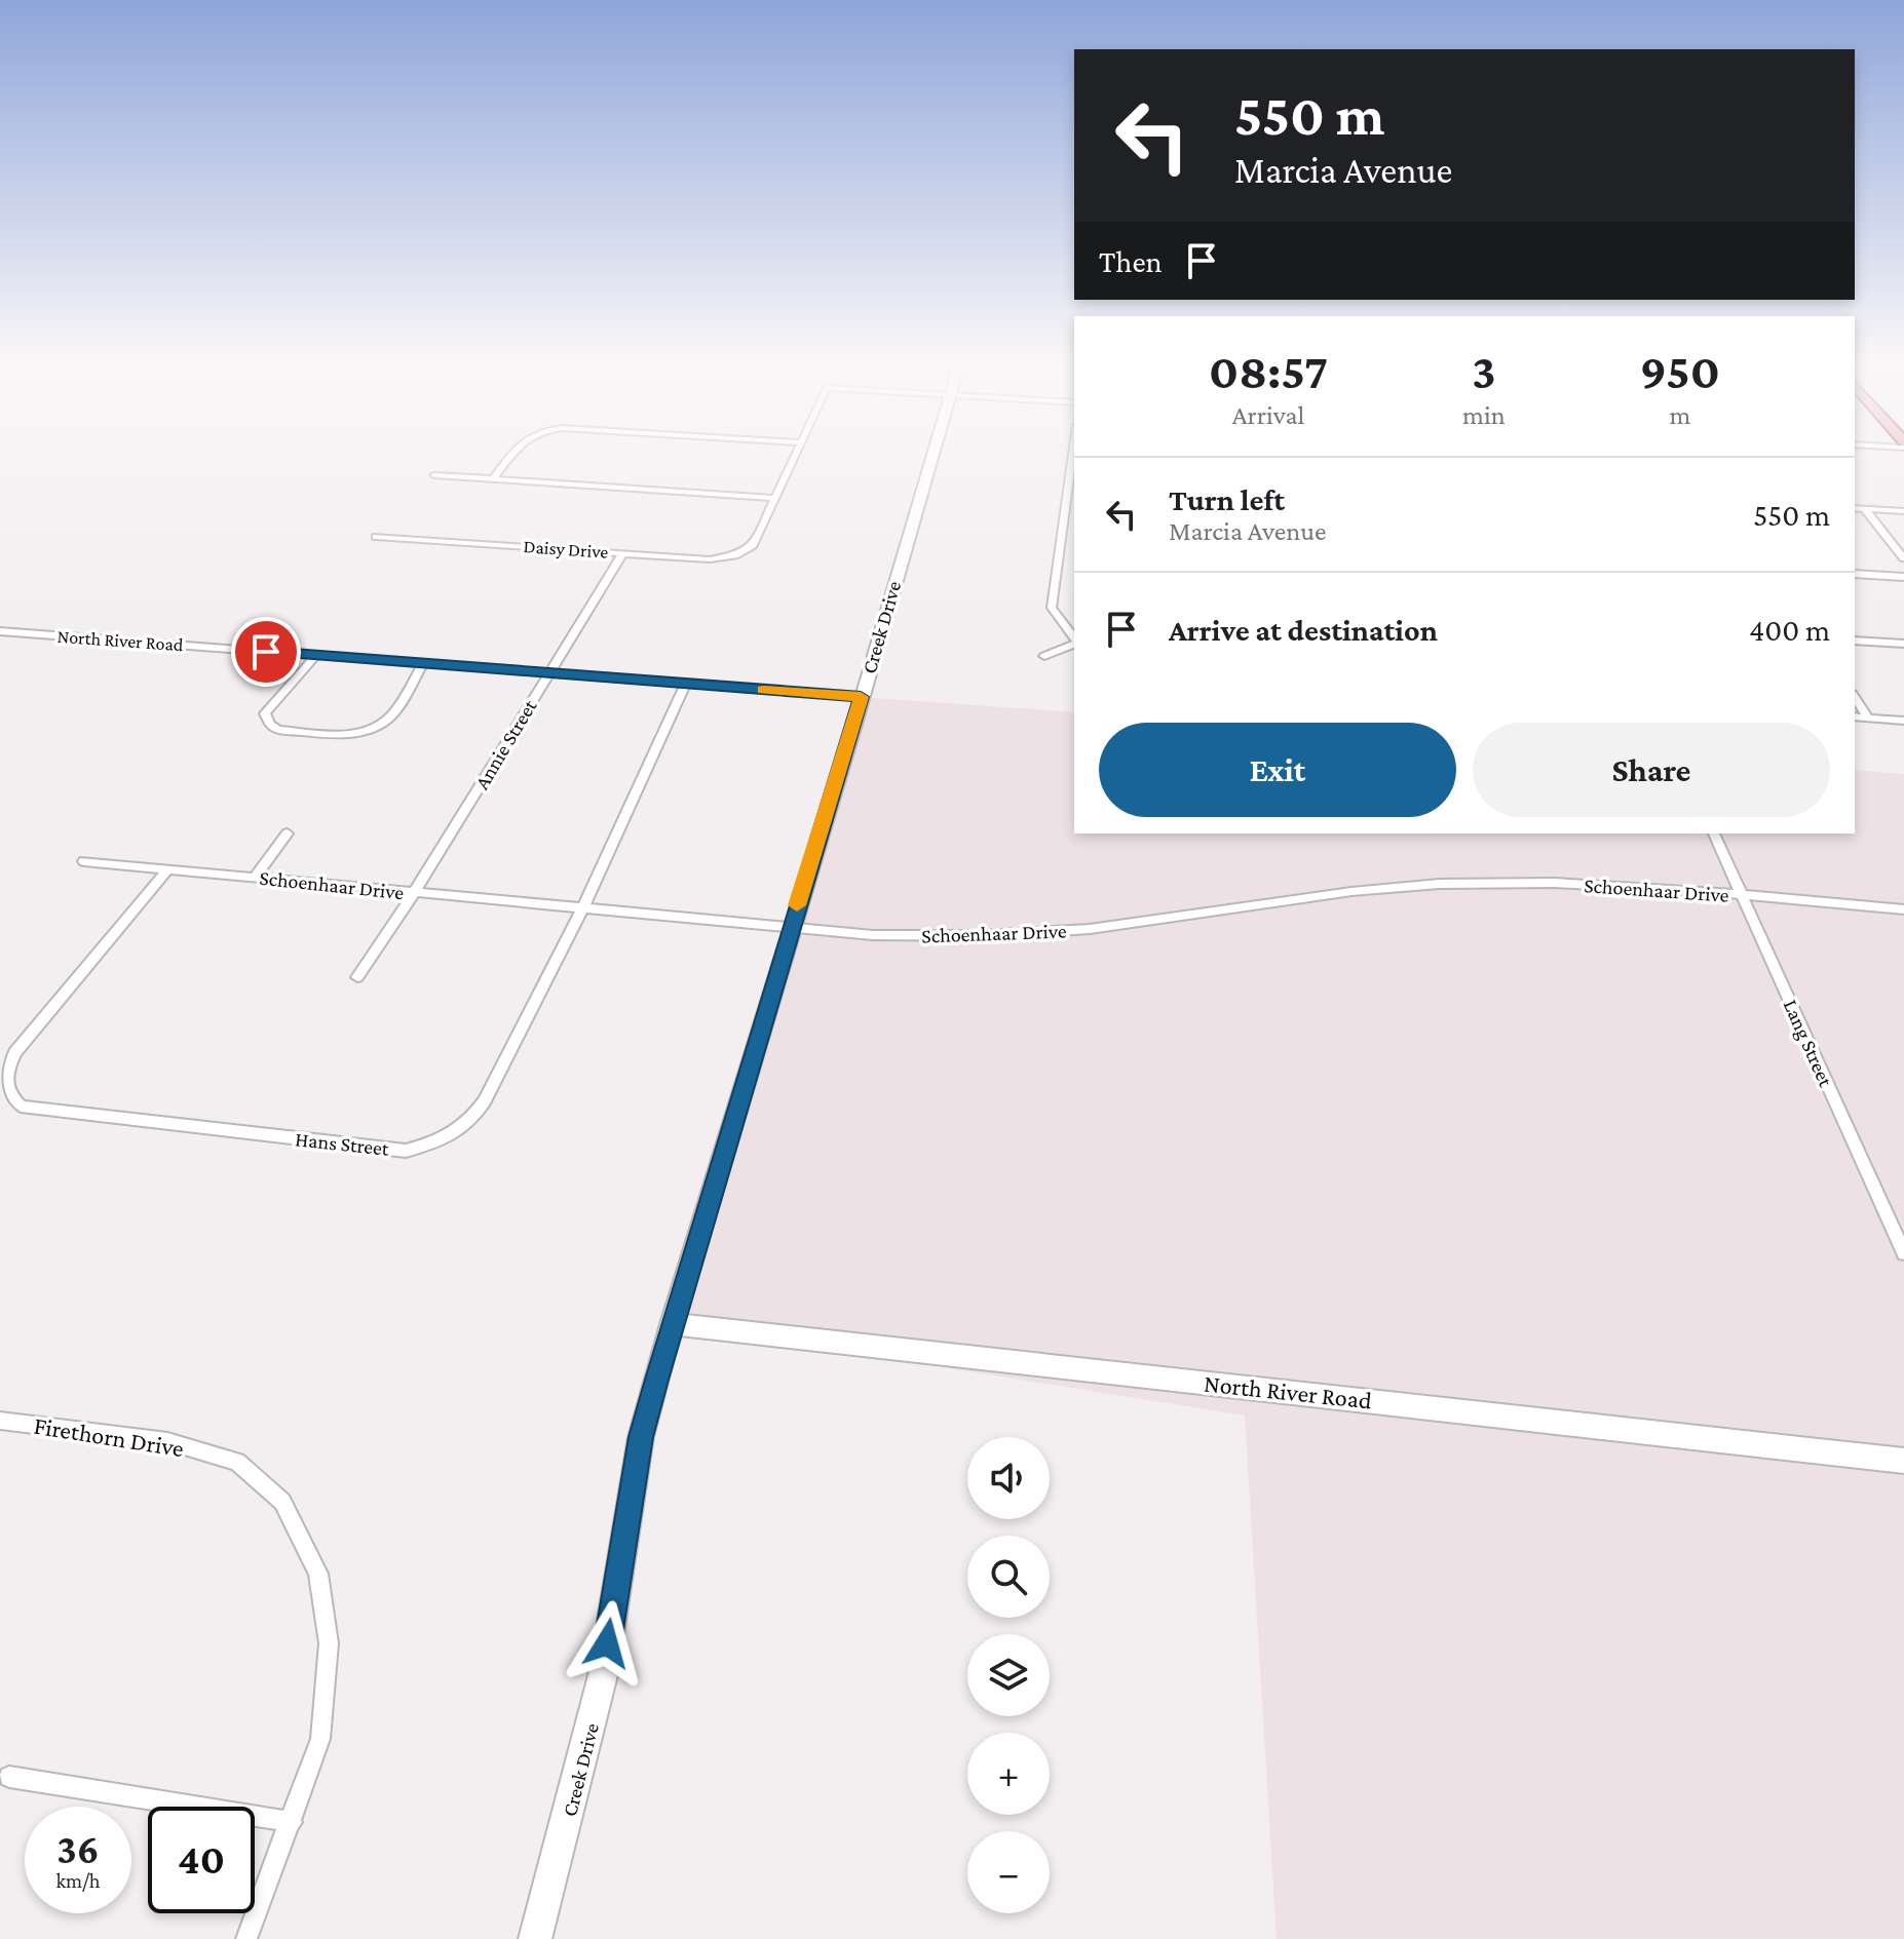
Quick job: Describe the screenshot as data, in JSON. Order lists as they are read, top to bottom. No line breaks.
{"streets":{"street":["Daisy Drive","Creek Drive","North River Road","Annie Street","Schoenhaar Drive","Lang Street","Hans Street","Firethorn Drive"]},"crossings":[["Daisy Drive","Annie Street"],["Creek Drive","North River Road"],["Creek Drive","Schoenhaar Drive"],["North River Road","Annie Street"],["North River Road","Hans Street"],["Annie Street","Schoenhaar Drive"],["Schoenhaar Drive","Lang Street"],["Schoenhaar Drive","Hans Street"]],"page":{"turn":["550 m","Marcia Avenue"],"then":"Then","eta":["08:57","Arrival","3","min","950","m"],"list":[{"name":"Turn left","note":"Marcia Avenue","value":"550 m"},{"name":"Arrive at destination","value":"400 m"}],"buttons":["Exit","Share"],"map_buttons":["+","−"],"speed":"36 km/h","limit":"40"}}
